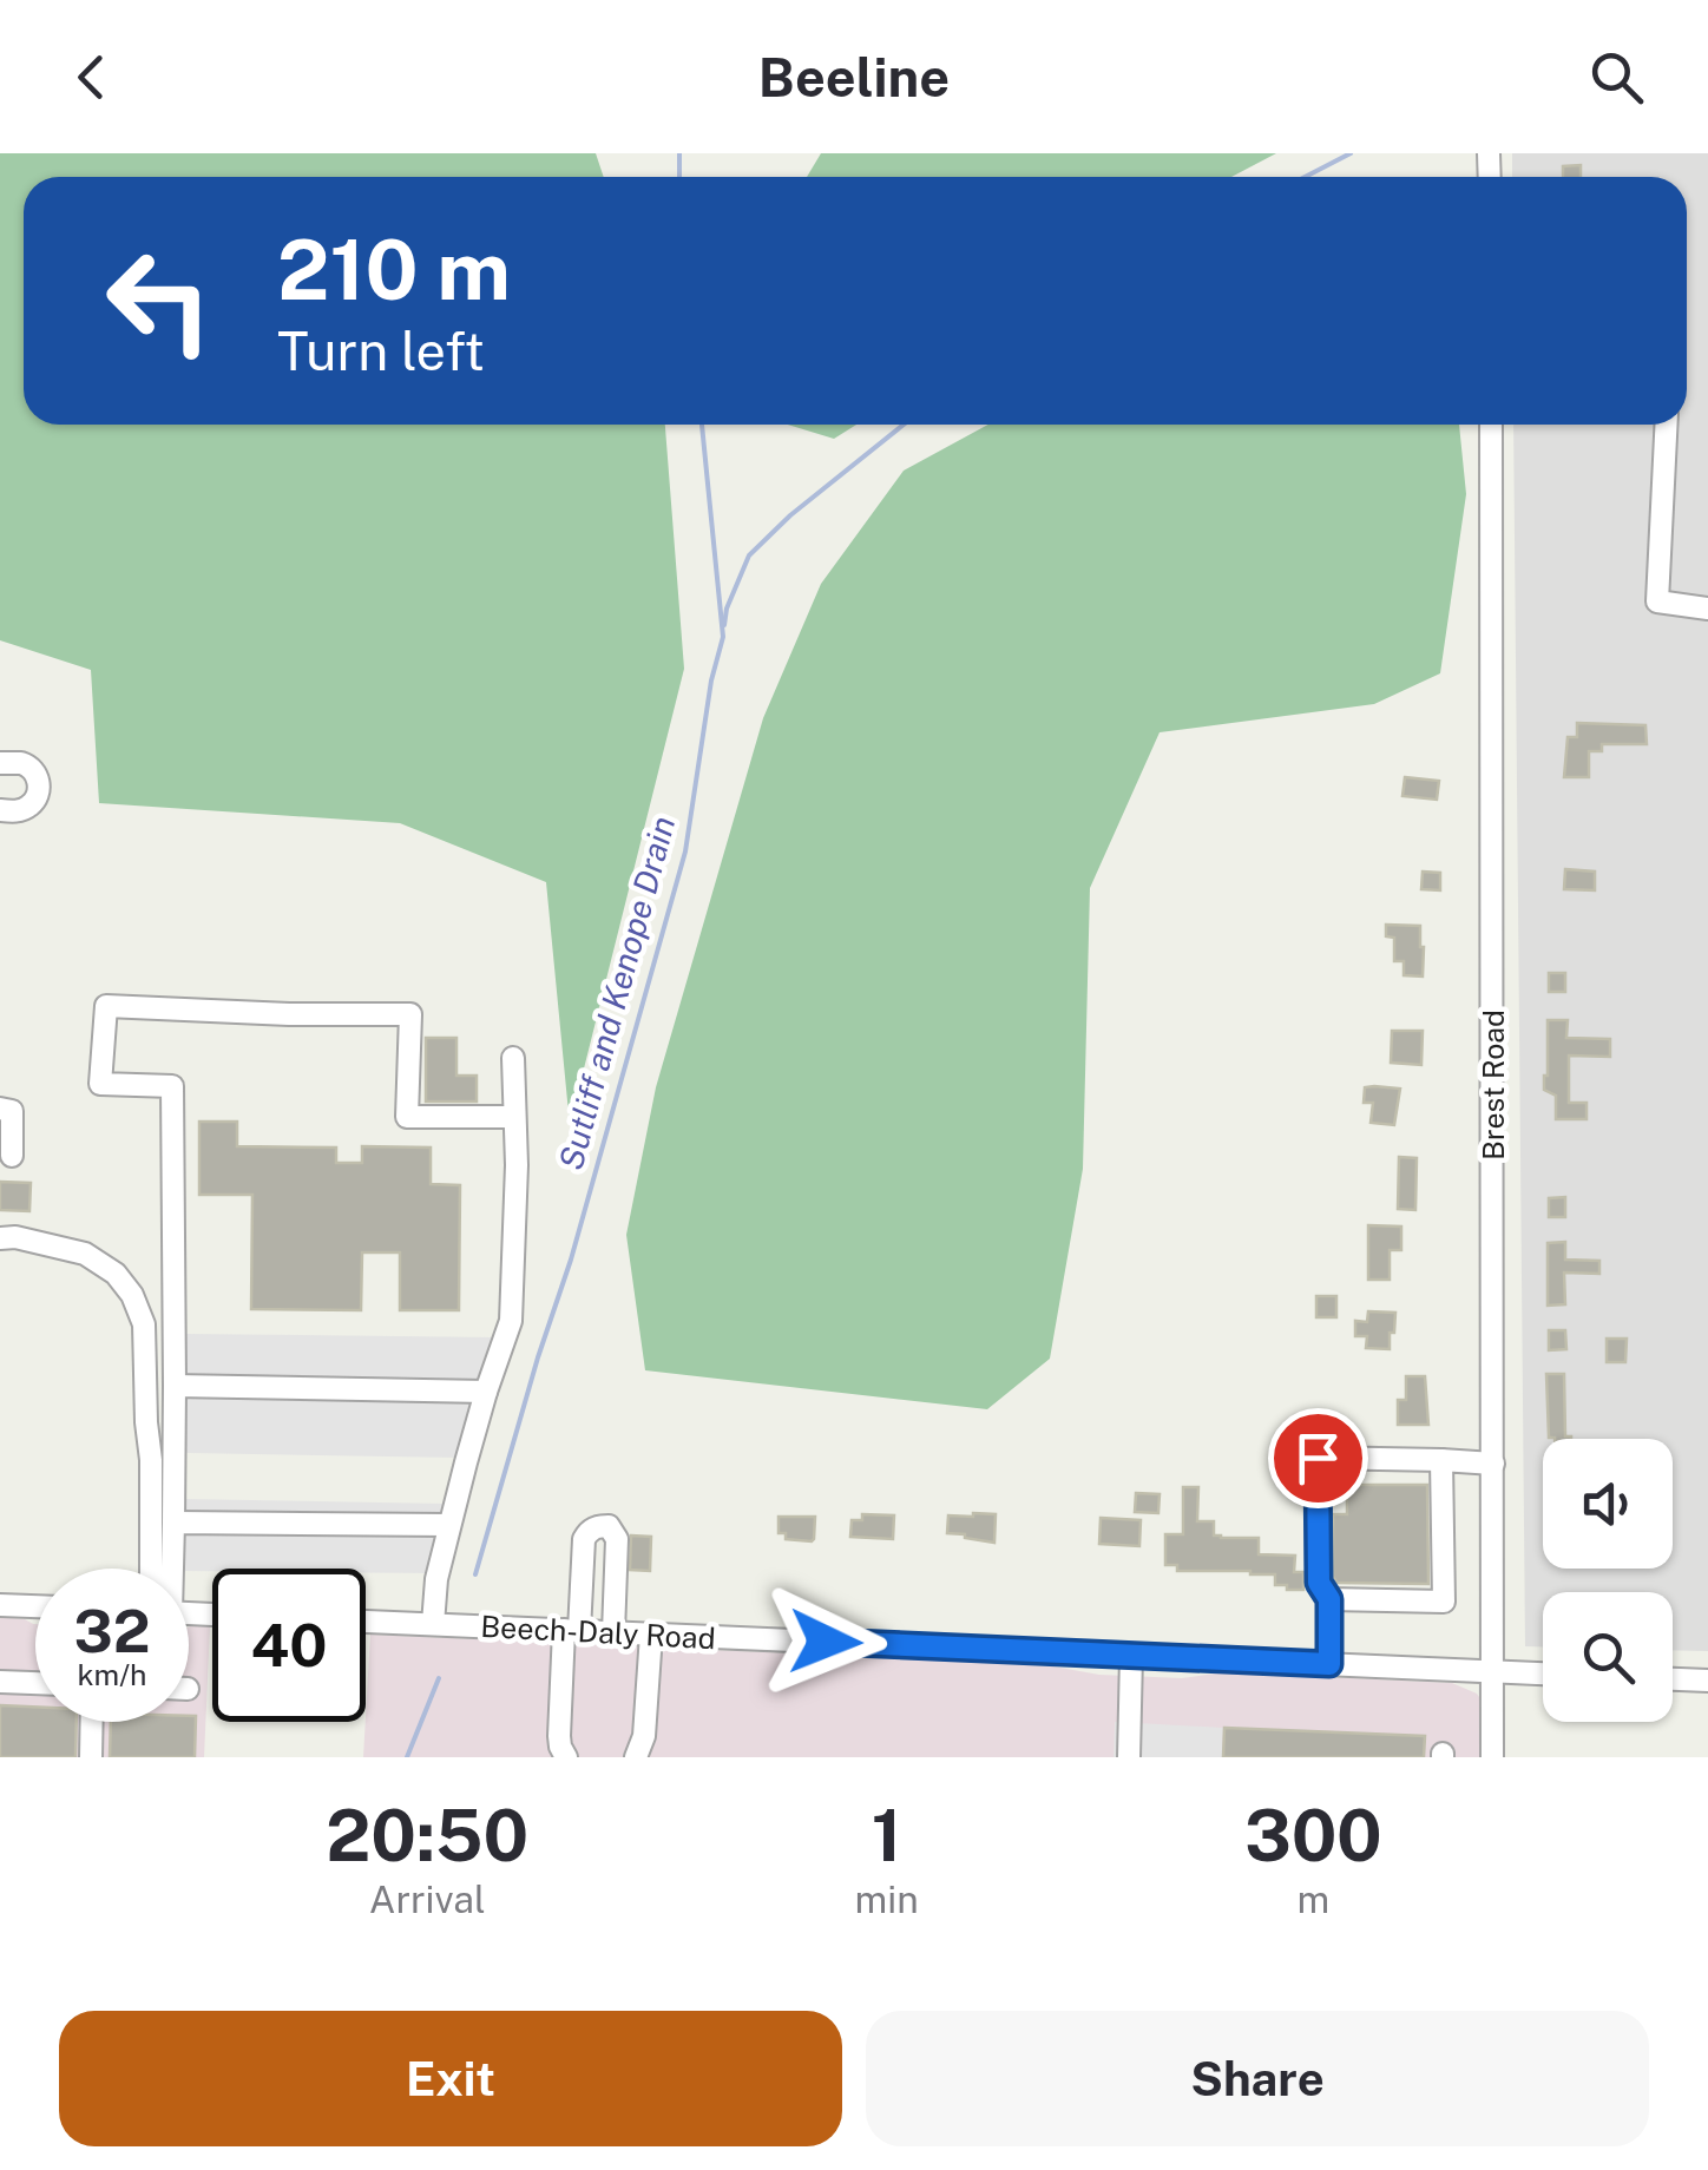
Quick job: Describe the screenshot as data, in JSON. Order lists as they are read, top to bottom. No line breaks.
{"streets":{"street":["Brest Road","Beech-Daly Road"]},"crossings":[["Brest Road","Beech-Daly Road"]],"water":["Sutliff and Kenope Drain"],"page":{"header":"Beeline","turn":["210 m","Turn left"],"speed":"32 km/h","limit":"40","eta":["20:50","Arrival","1","min","300","m"],"buttons":["Exit","Share"]}}
